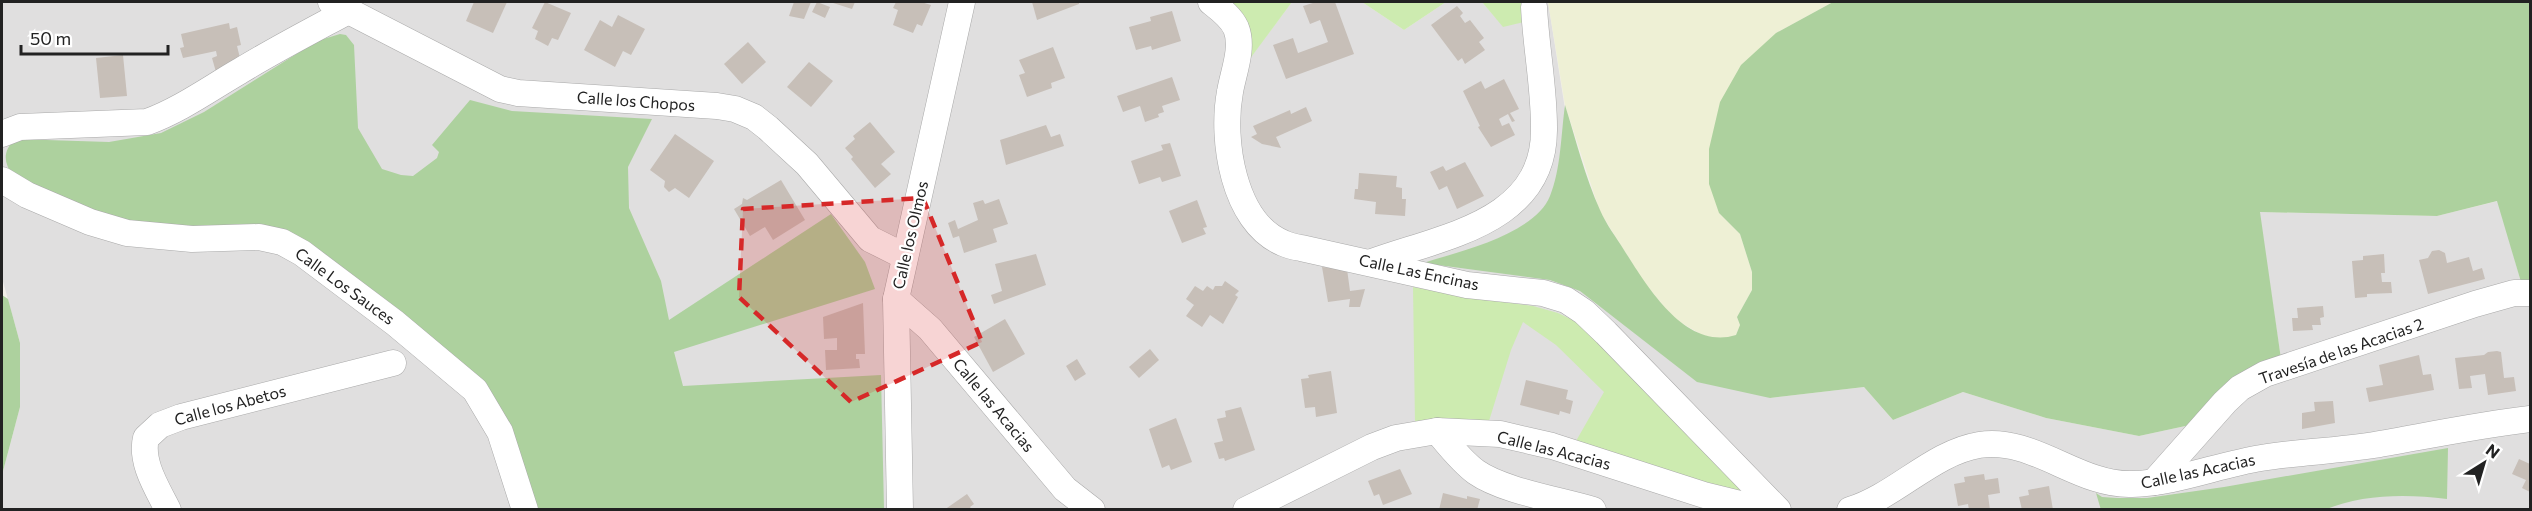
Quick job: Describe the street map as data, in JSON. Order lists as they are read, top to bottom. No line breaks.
{"streets":{"street":["Calle los Chopos","Calle los Olmos","Calle Las Encinas","Calle Los Sauces","Travesía de las Acacias 2","Calle los Abetos","Calle las Acacias"]},"crossings":[["Calle los Chopos","Calle los Olmos"],["Calle los Olmos","Calle las Acacias"],["Travesía de las Acacias 2","Calle las Acacias"]],"scale_bar":"50 m","north":"top right"}
